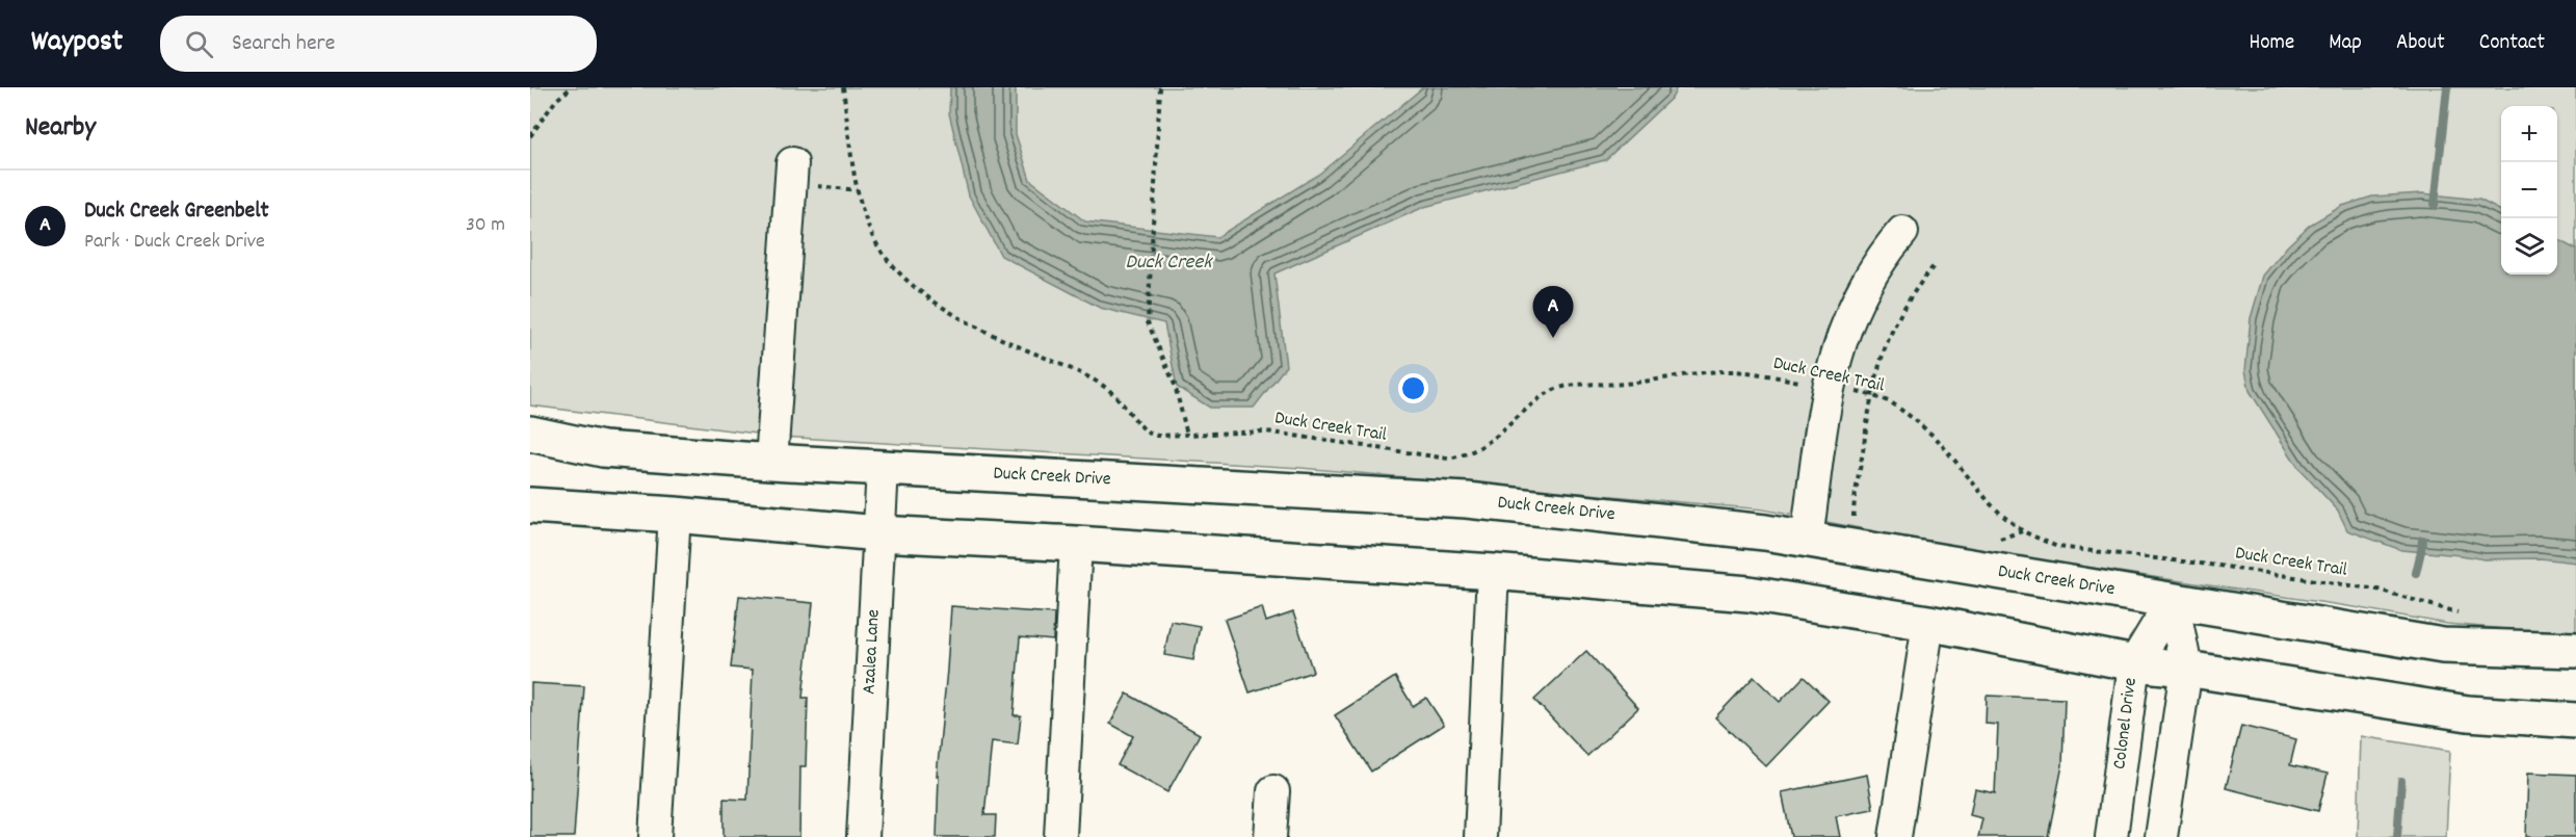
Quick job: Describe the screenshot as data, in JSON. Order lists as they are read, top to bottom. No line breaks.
{"streets":{"main road":["Duck Creek Drive"],"street":["Azalea Lane","Colonel Drive"],"path":["Duck Creek Trail"]},"crossings":[["Duck Creek Drive","Azalea Lane"],["Duck Creek Drive","Colonel Drive"]],"water":["Duck Creek"],"page":{"header":"Waypost","search":"Search here","nav":["Home","Map","About","Contact"],"heading":"Nearby","map_buttons":["+","−"],"list":[{"mark":"A","name":"Duck Creek Greenbelt","note":"Park · Duck Creek Drive","value":"30 m"}],"pins":"A"}}
